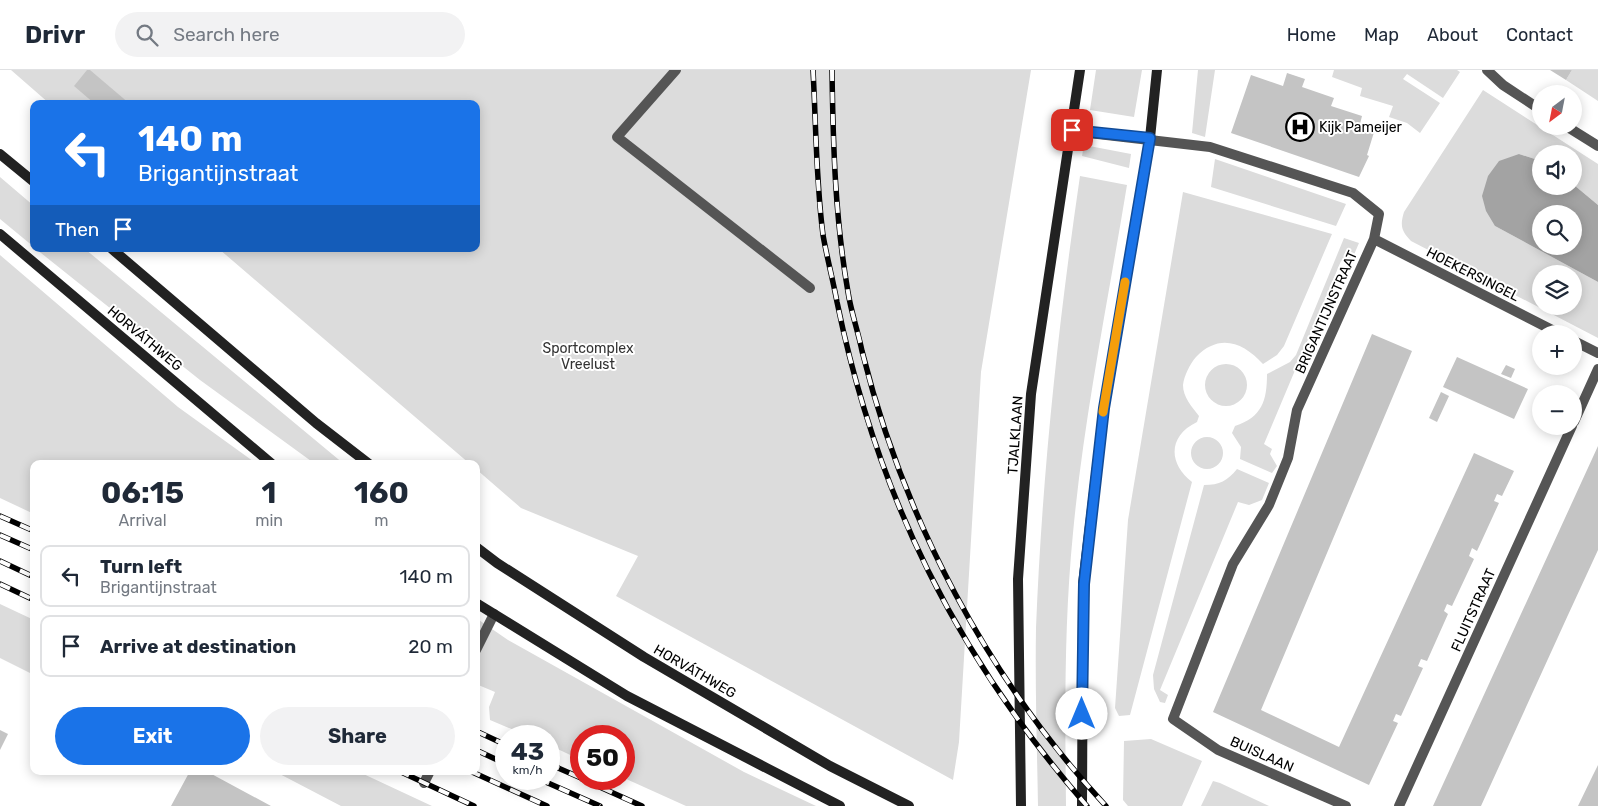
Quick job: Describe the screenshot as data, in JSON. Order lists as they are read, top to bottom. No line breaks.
{"streets":{"main road":["HORVÁTHWEG","TJALKLAAN"],"street":["HOEKERSINGEL","BRIGANTIJNSTRAAT","FLUITSTRAAT","BUISLAAN"]},"crossings":[["HOEKERSINGEL","BRIGANTIJNSTRAAT"],["BRIGANTIJNSTRAAT","TJALKLAAN"],["BRIGANTIJNSTRAAT","BUISLAAN"]],"parks":["Sportcomplex Vreelust"],"places":{"hospital":["Kijk Pameijer"]},"north":"bottom left","page":{"header":"Drivr","search":"Search here","nav":["Home","Map","About","Contact"],"map_buttons":["+","−"],"turn":["140 m","Brigantijnstraat"],"then":"Then","eta":["06:15","Arrival","1","min","160","m"],"list":[{"name":"Turn left","note":"Brigantijnstraat","value":"140 m"},{"name":"Arrive at destination","value":"20 m"}],"buttons":["Exit","Share"],"speed":"43 km/h","limit":"50"}}
